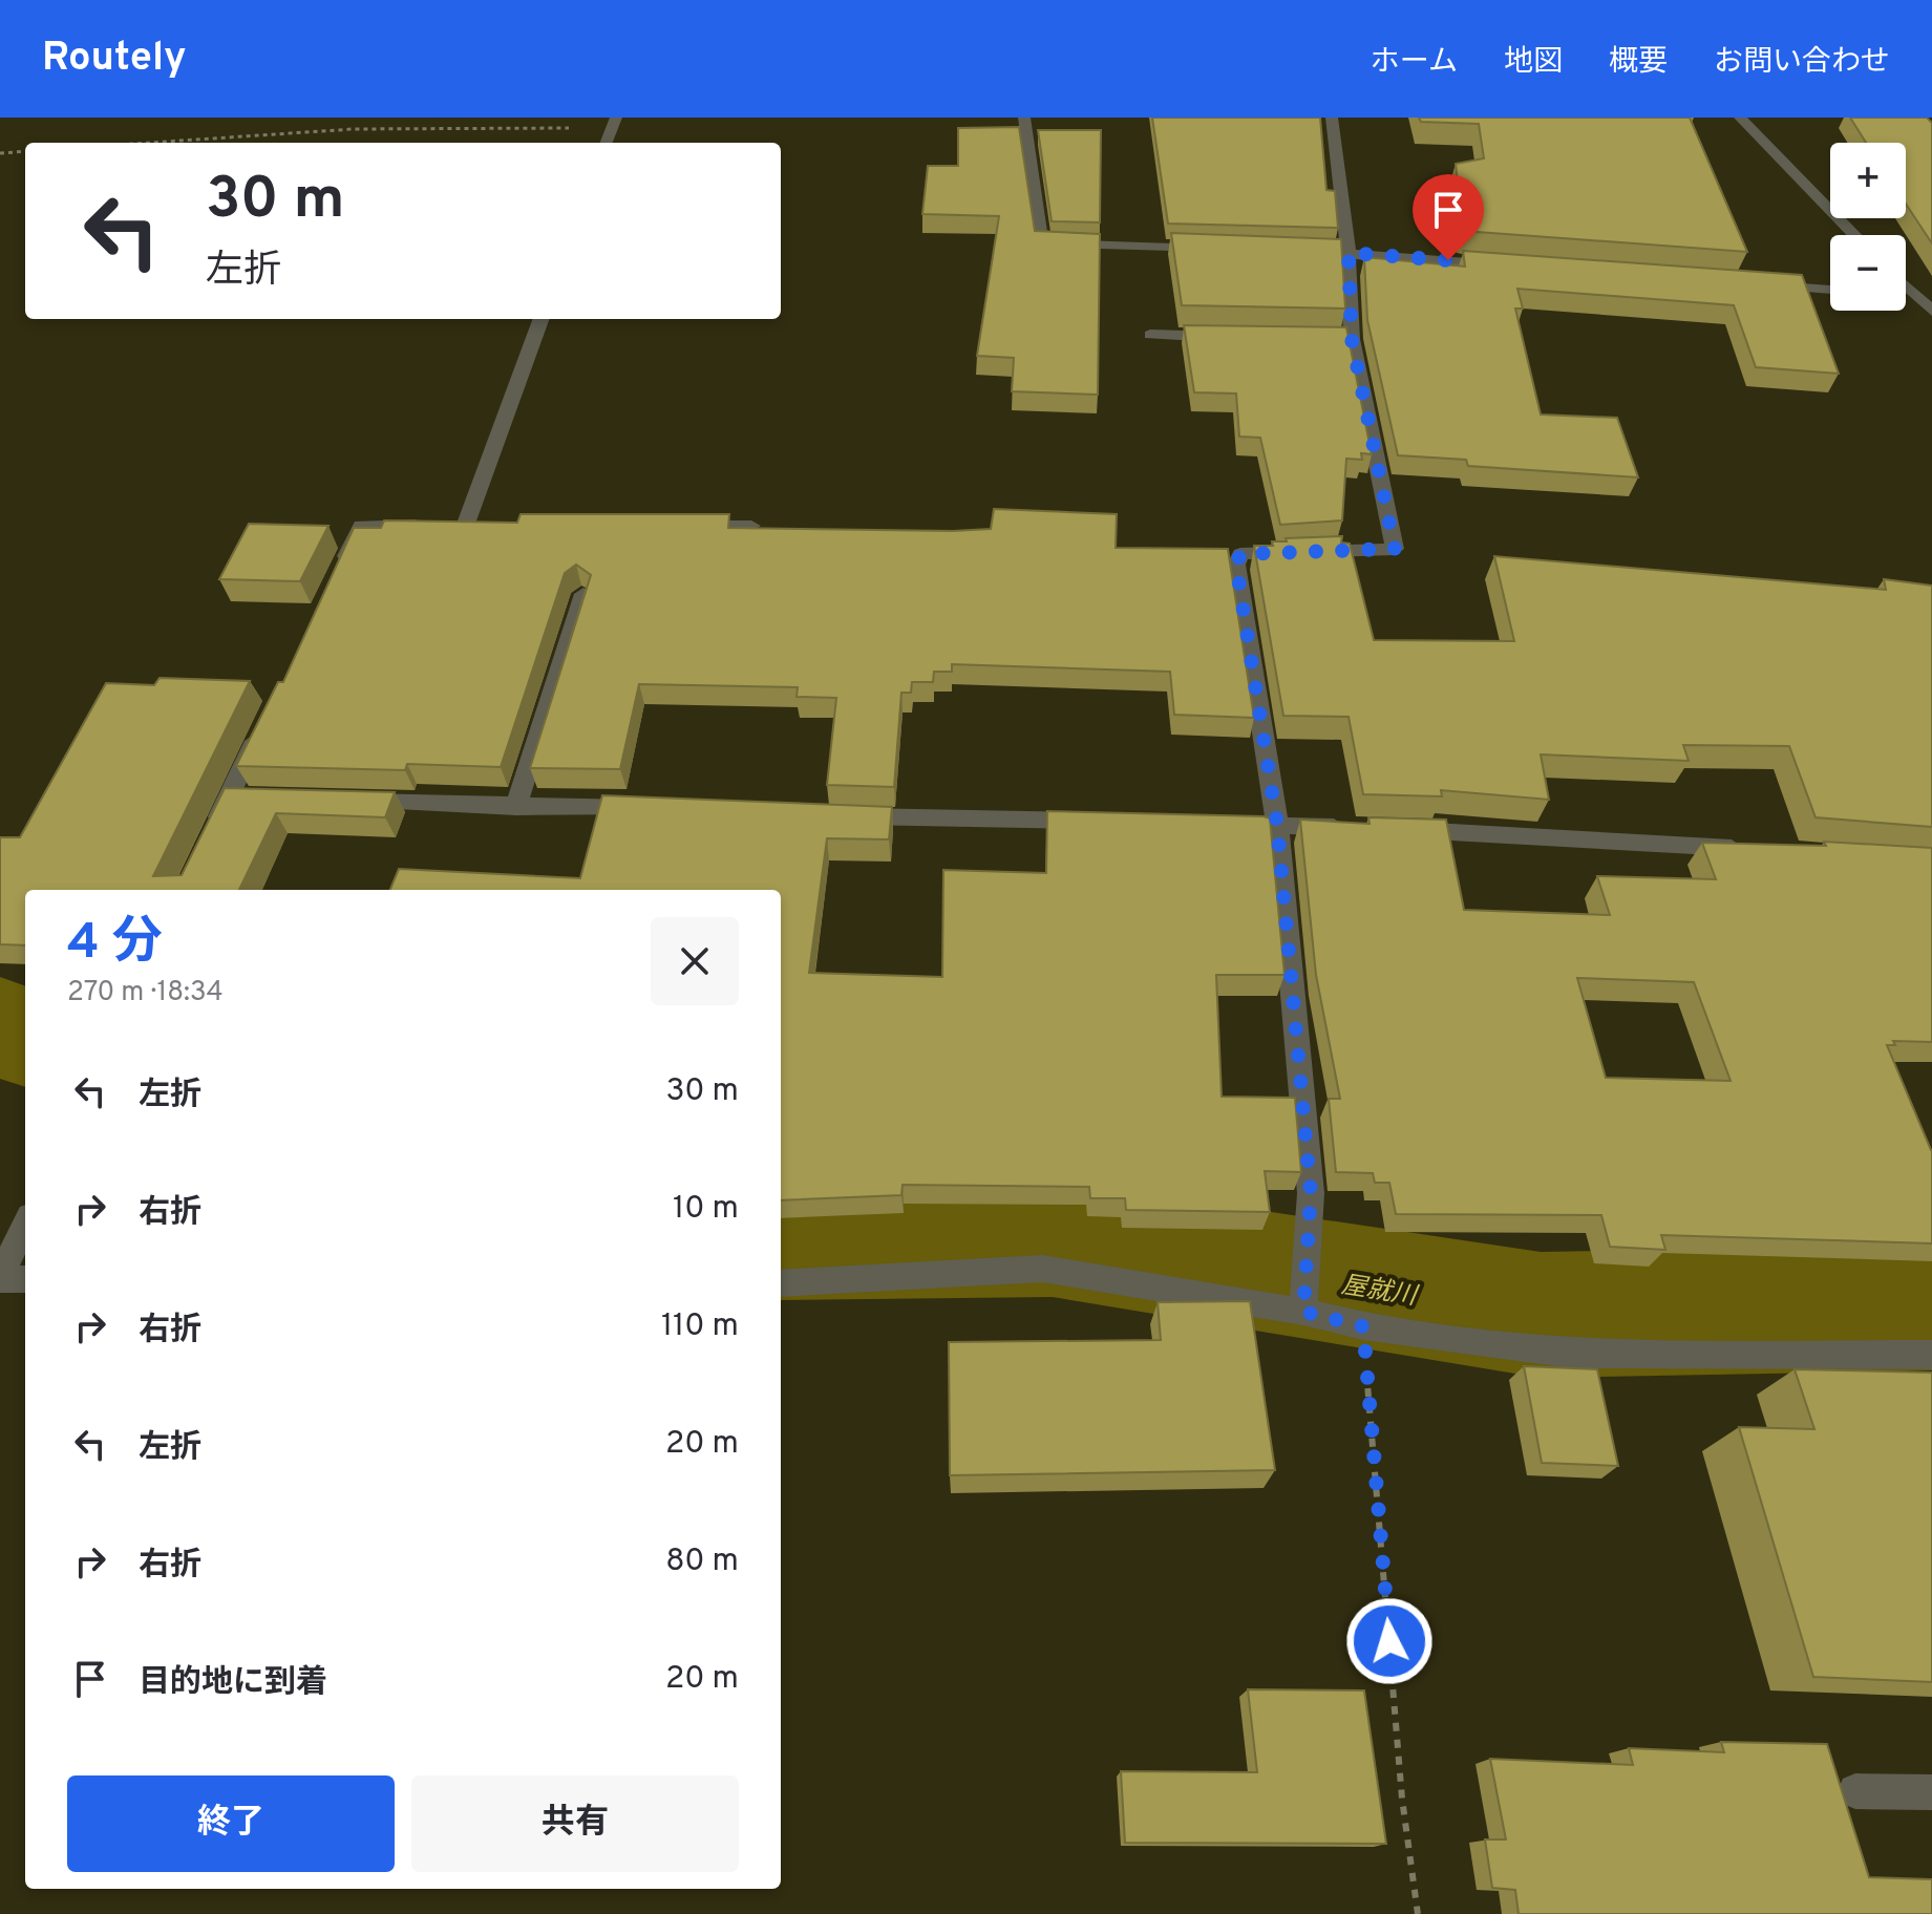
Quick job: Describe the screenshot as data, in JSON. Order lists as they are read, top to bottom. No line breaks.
{"water":["屋就川"],"page":{"header":"Routely","nav":["ホーム","地図","概要","お問い合わせ"],"map_buttons":["+","−"],"turn":["30 m","左折"],"heading":["4 分","270 m · 18:34"],"list":[{"name":"左折","value":"30 m"},{"name":"右折","value":"10 m"},{"name":"右折","value":"110 m"},{"name":"左折","value":"20 m"},{"name":"右折","value":"80 m"},{"name":"目的地に到着","value":"20 m"}],"buttons":["終了","共有"]}}
